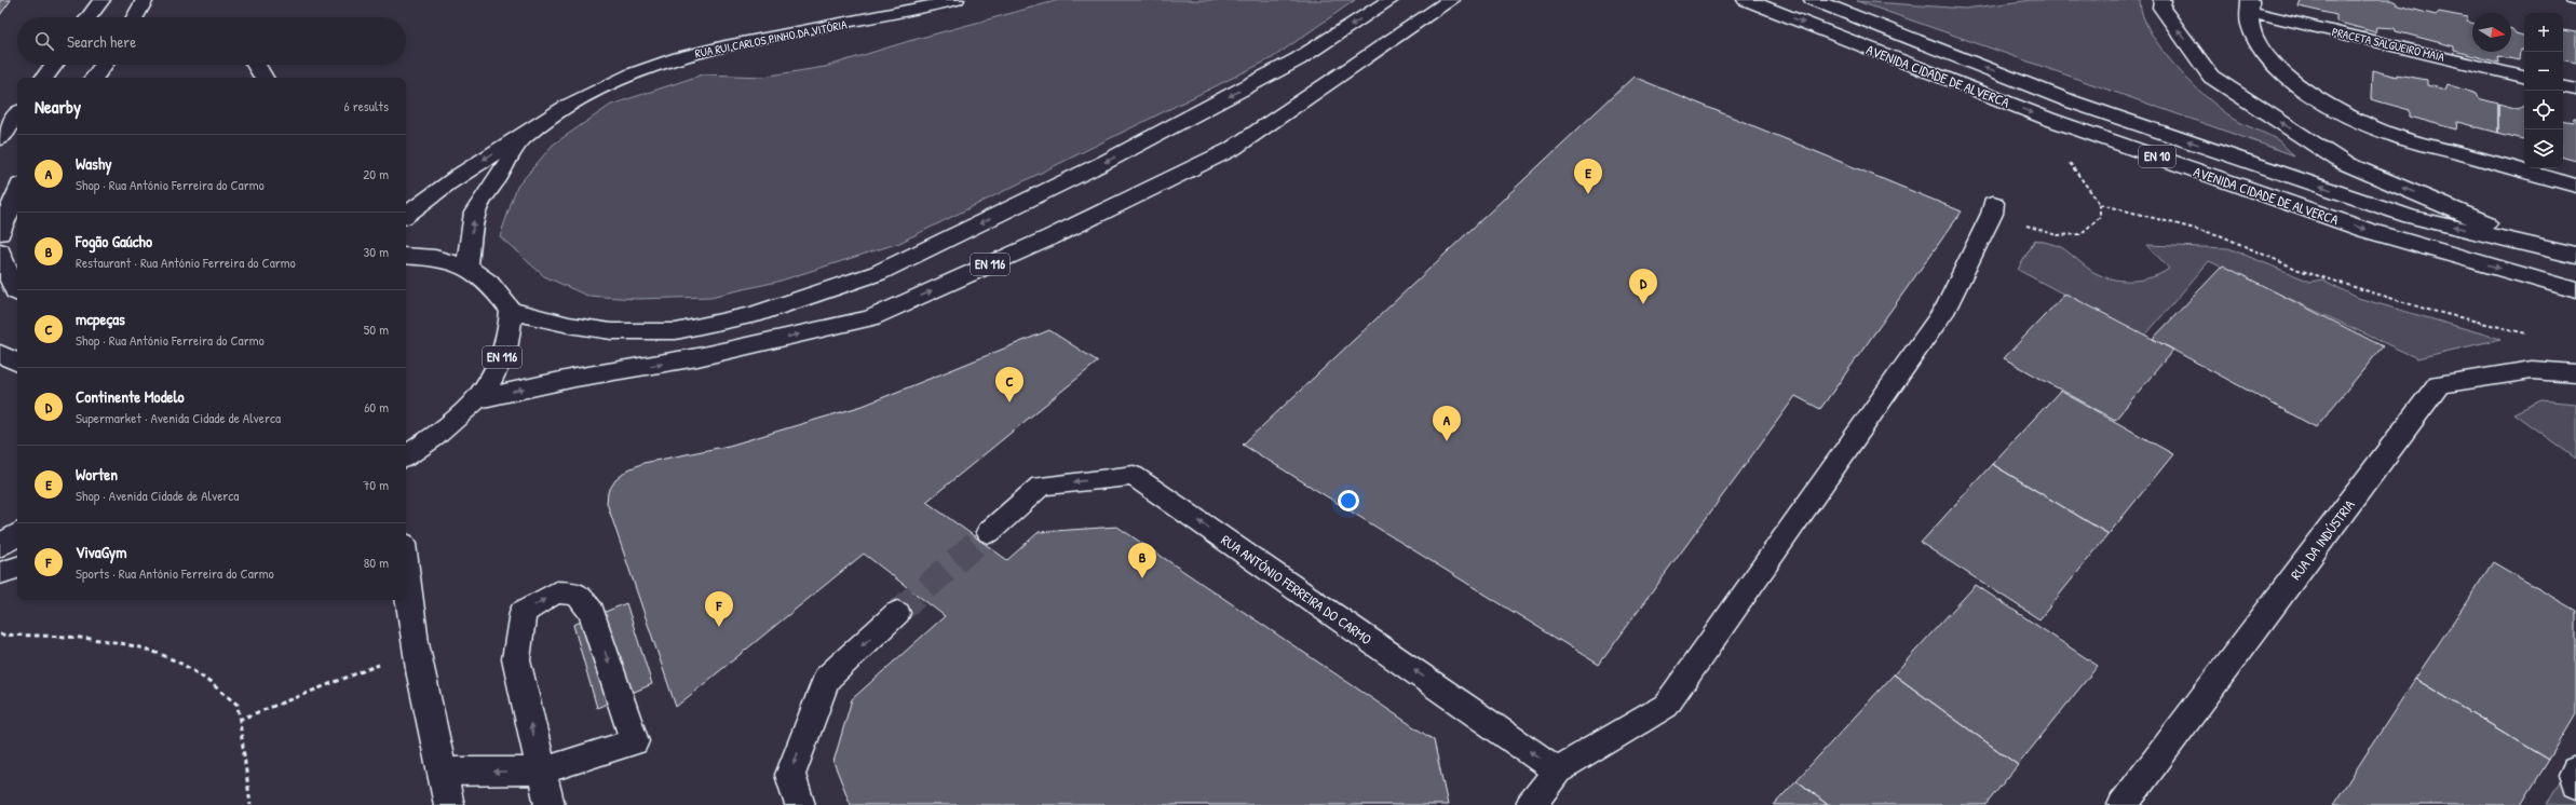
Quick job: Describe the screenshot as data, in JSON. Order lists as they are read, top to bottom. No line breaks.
{"streets":{"main road":["RUA RUI CARLOS PINHO DA VITÓRIA","PRACETA SALGUEIRO MAIA","AVENIDA CIDADE DE ALVERCA","EN 10","EN 116","RUA DA INDÚSTRIA","RUA ANTÓNIO FERREIRA DO CARMO"]},"one_way":["RUA ANTÓNIO FERREIRA DO CARMO"],"north":"right","page":{"map_buttons":["+","−"],"search":"Search here","heading":["Nearby","6 results"],"list":[{"mark":"A","name":"Washy","note":"Shop · Rua António Ferreira do Carmo","value":"20 m"},{"mark":"B","name":"Fogão Gaúcho","note":"Restaurant · Rua António Ferreira do Carmo","value":"30 m"},{"mark":"C","name":"mcpeças","note":"Shop · Rua António Ferreira do Carmo","value":"50 m"},{"mark":"D","name":"Continente Modelo","note":"Supermarket · Avenida Cidade de Alverca","value":"60 m"},{"mark":"E","name":"Worten","note":"Shop · Avenida Cidade de Alverca","value":"70 m"},{"mark":"F","name":"VivaGym","note":"Sports · Rua António Ferreira do Carmo","value":"80 m"}],"pins":["E","D","C","A","B","F"]}}
